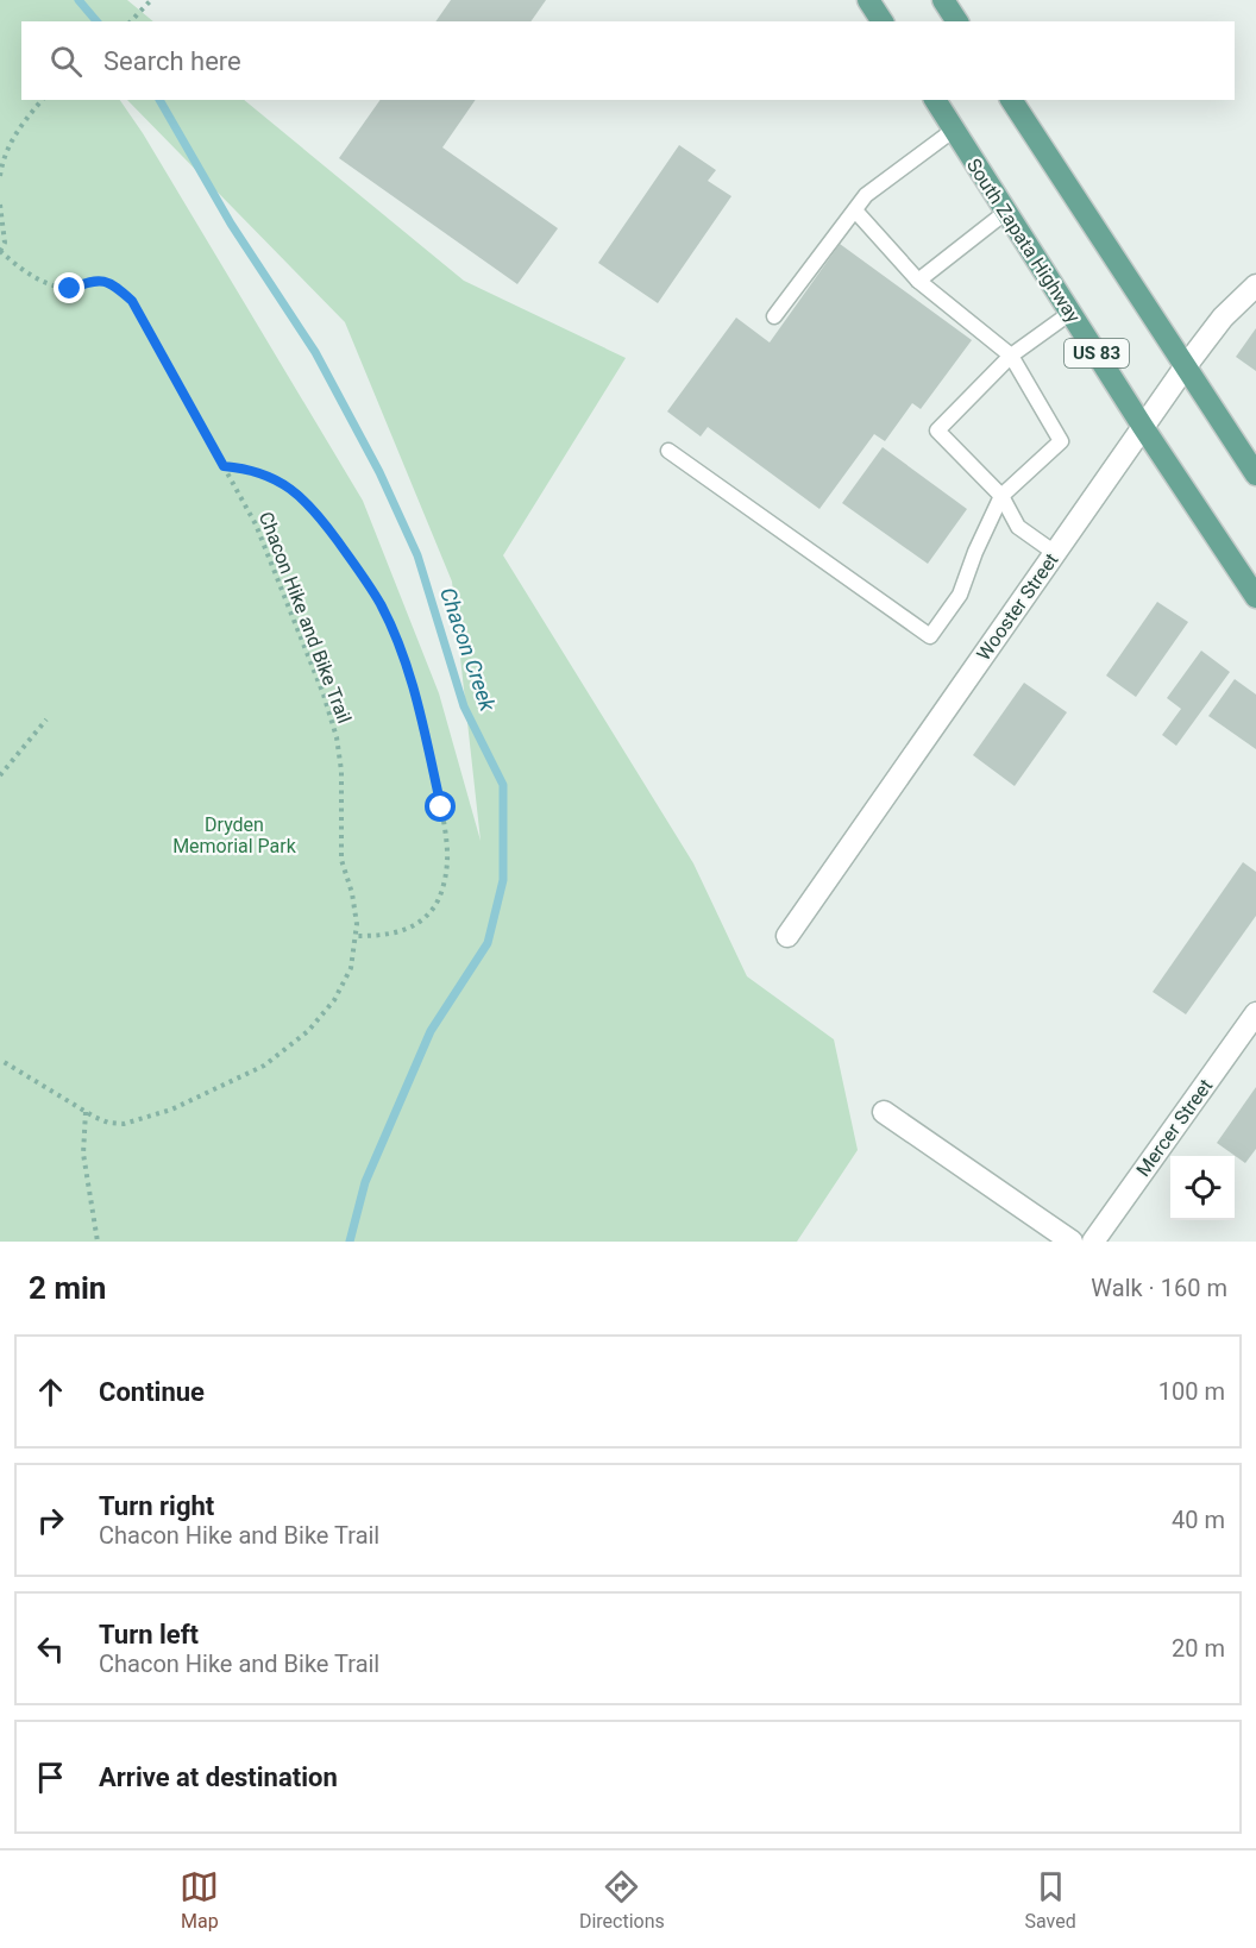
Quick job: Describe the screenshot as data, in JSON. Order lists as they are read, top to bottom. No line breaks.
{"streets":{"main road":["South Zapata Highway","US 83"],"street":["Wooster Street","Mercer Street"],"path":["Chacon Hike and Bike Trail"]},"crossings":[["South Zapata Highway","Wooster Street"]],"water":["Chacon Creek"],"parks":["Dryden Memorial Park"],"page":{"search":"Search here","heading":["2 min","Walk · 160 m"],"list":[["Continue","100 m"],["Turn right","Chacon Hike and Bike Trail","40 m"],["Turn left","Chacon Hike and Bike Trail","20 m"],"Arrive at destination"],"nav":["Map","Directions","Saved"]}}
